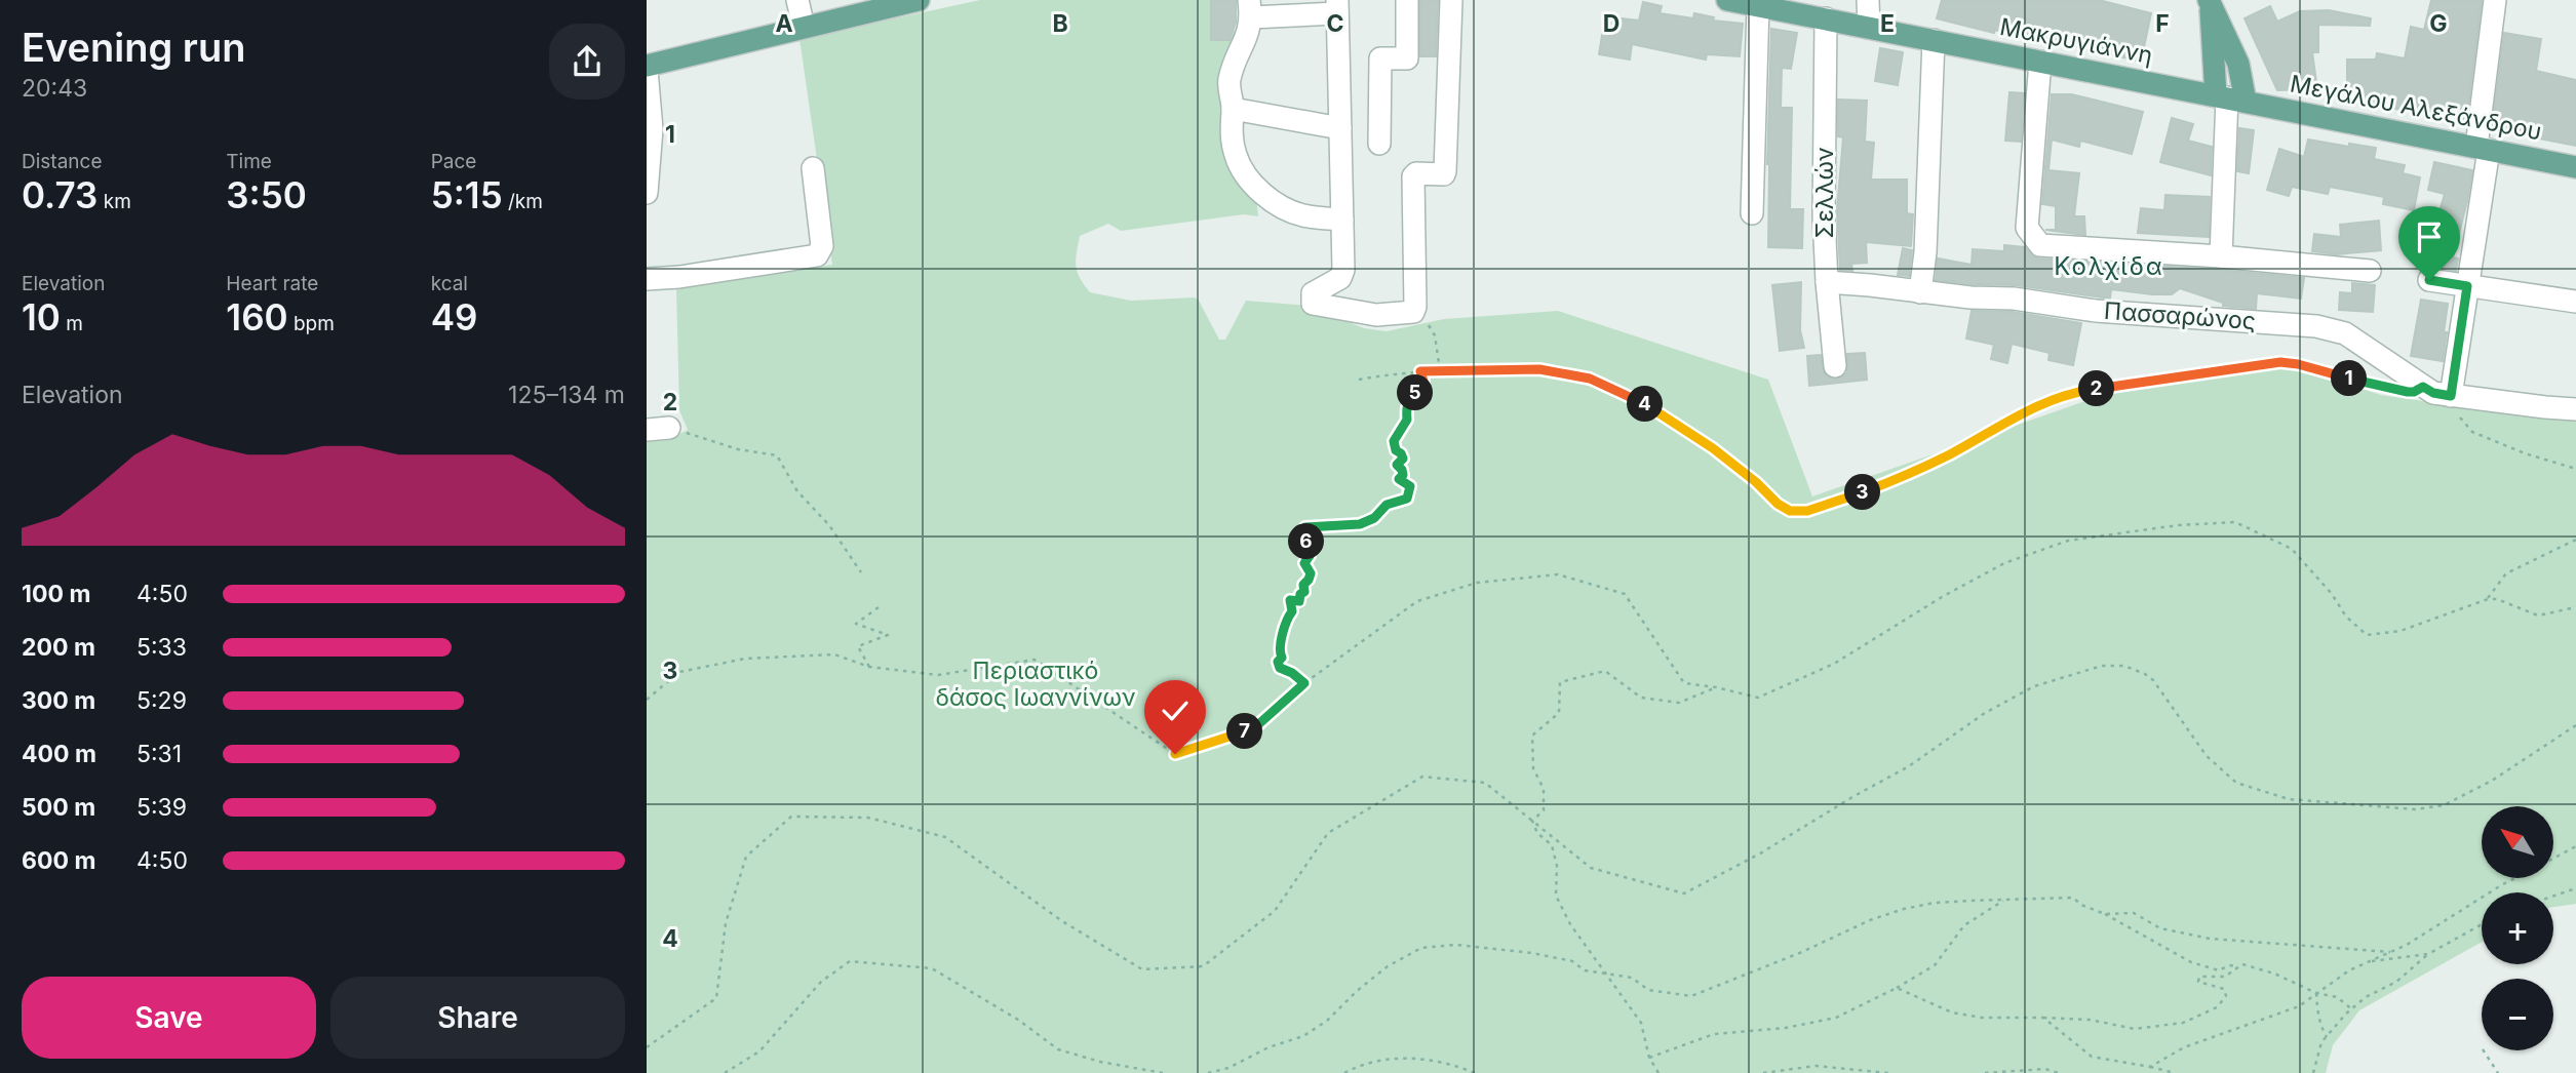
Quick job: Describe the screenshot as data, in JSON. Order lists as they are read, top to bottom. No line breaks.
{"streets":{"main road":["Μακρυγιάννη","Μεγάλου Αλεξάνδρου"],"street":["Σελλών","Πασσαρώνος"]},"crossings":[["Μακρυγιάννη","Μεγάλου Αλεξάνδρου"],["Μακρυγιάννη","Σελλών"],["Σελλών","Πασσαρώνος"]],"districts":["Κολχίδα"],"parks":["Περιαστικό δάσος Ιωαννίνων"],"north":"top left","page":{"heading":["Evening run","20:43"],"stats":[["Distance","0.73 km"],["Time","3:50"],["Pace","5:15 /km"],["Elevation","10 m"],["Heart rate","160 bpm"],["kcal","49"]],"pins":["1","2","5","4","3","6","7"],"chart":["Elevation","125–134 m"],"list":[{"name":"100 m","note":"4:50"},{"name":"200 m","note":"5:33"},{"name":"300 m","note":"5:29"},{"name":"400 m","note":"5:31"},{"name":"500 m","note":"5:39"},{"name":"600 m","note":"4:50"}],"map_buttons":["+","−"],"buttons":["Save","Share"]},"grid":{"columns":["A","B","C","D","E","F","G"],"rows":["1","2","3","4"]}}
